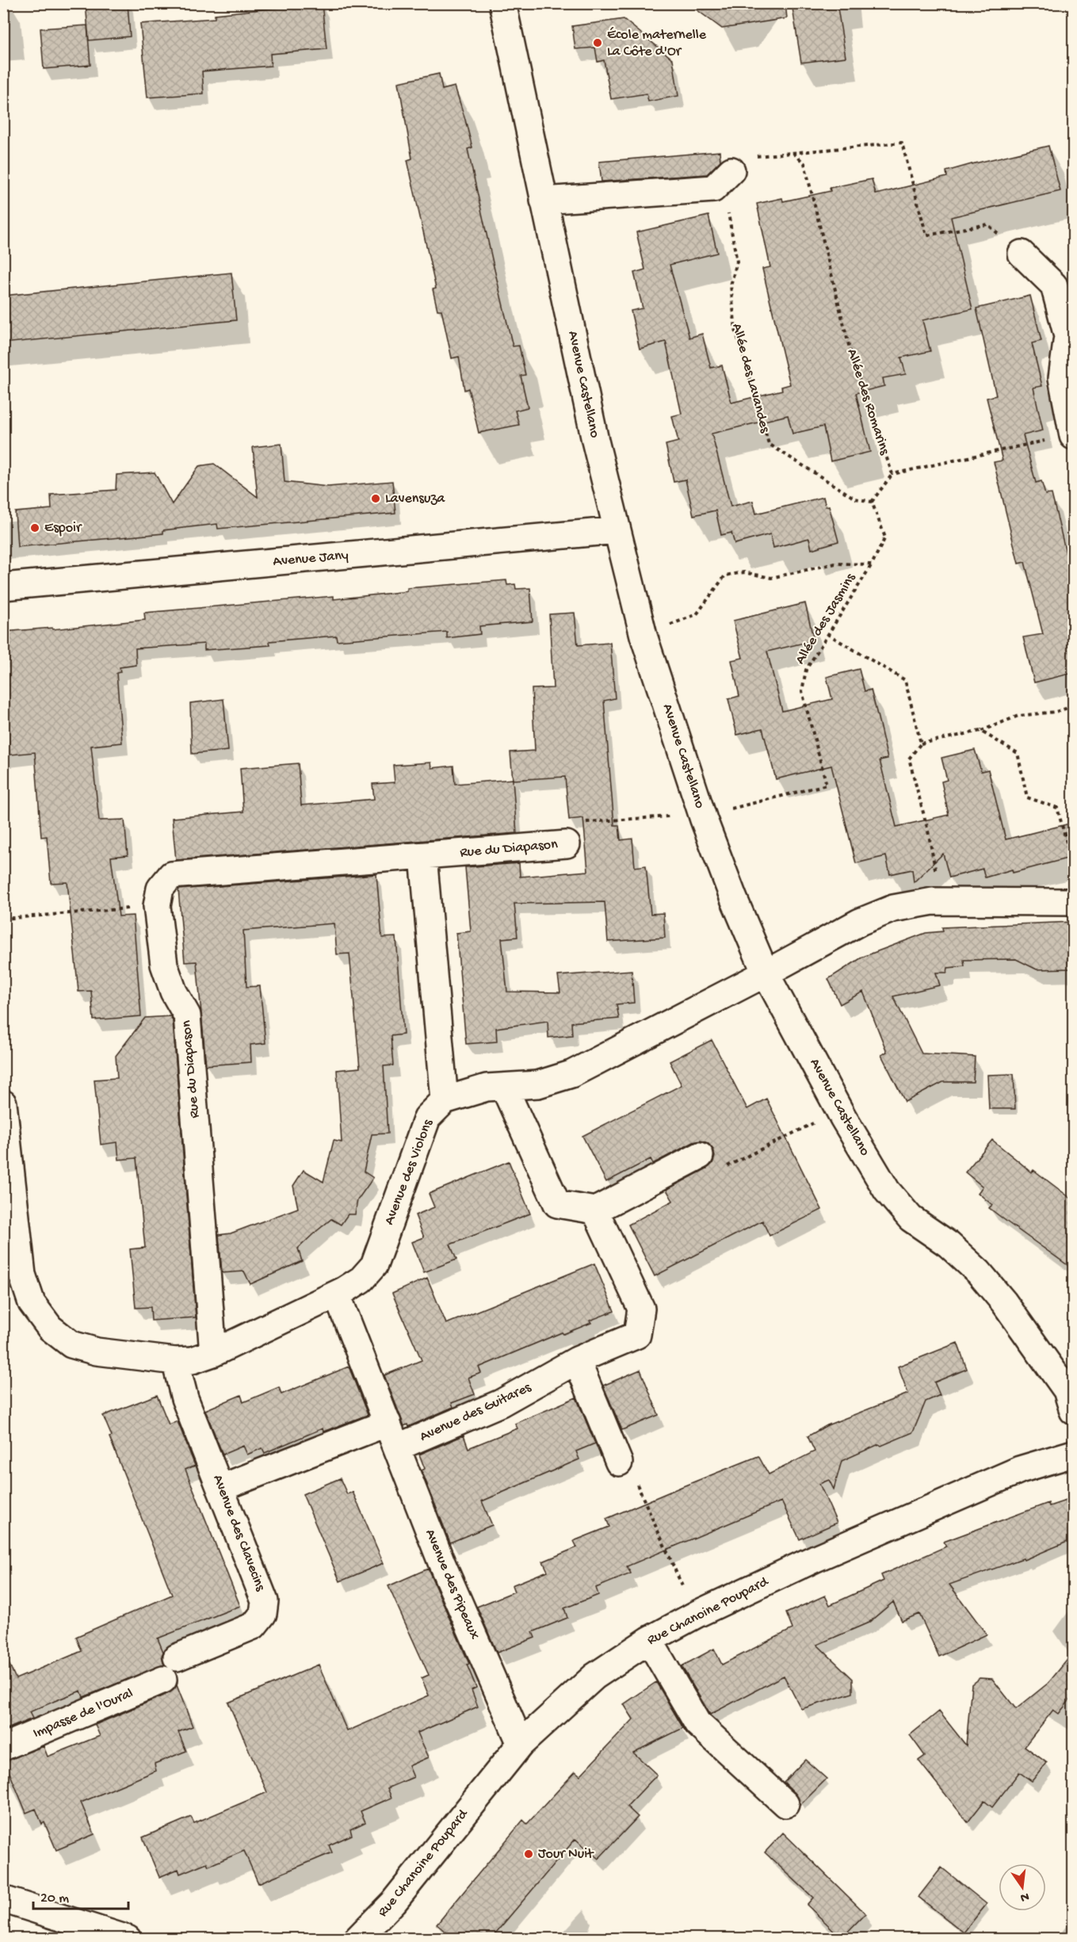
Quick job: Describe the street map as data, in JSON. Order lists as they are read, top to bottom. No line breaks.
{"streets":{"street":["Avenue Castellano","Avenue Jany","Rue du Diapason","Avenue des Violons","Avenue des Guitares","Avenue des Clavecins","Avenue des Pipeaux","Rue Chanoine Poupard","Impasse de l'Oural"],"path":["Allée des Lavandes","Allée des Romarins","Allée des Jasmins"]},"crossings":[["Allée des Lavandes","Allée des Jasmins"],["Avenue Castellano","Avenue Jany"],["Avenue Castellano","Avenue des Violons"],["Rue du Diapason","Avenue des Violons"],["Avenue des Violons","Avenue des Clavecins"],["Avenue des Violons","Avenue des Pipeaux"],["Avenue des Guitares","Avenue des Pipeaux"],["Avenue des Pipeaux","Rue Chanoine Poupard"]],"places":["École maternelle La Côte d'Or","Lavensuza","Espoir","Jour Nuit"],"scale_bar":"20 m","north":"bottom"}
